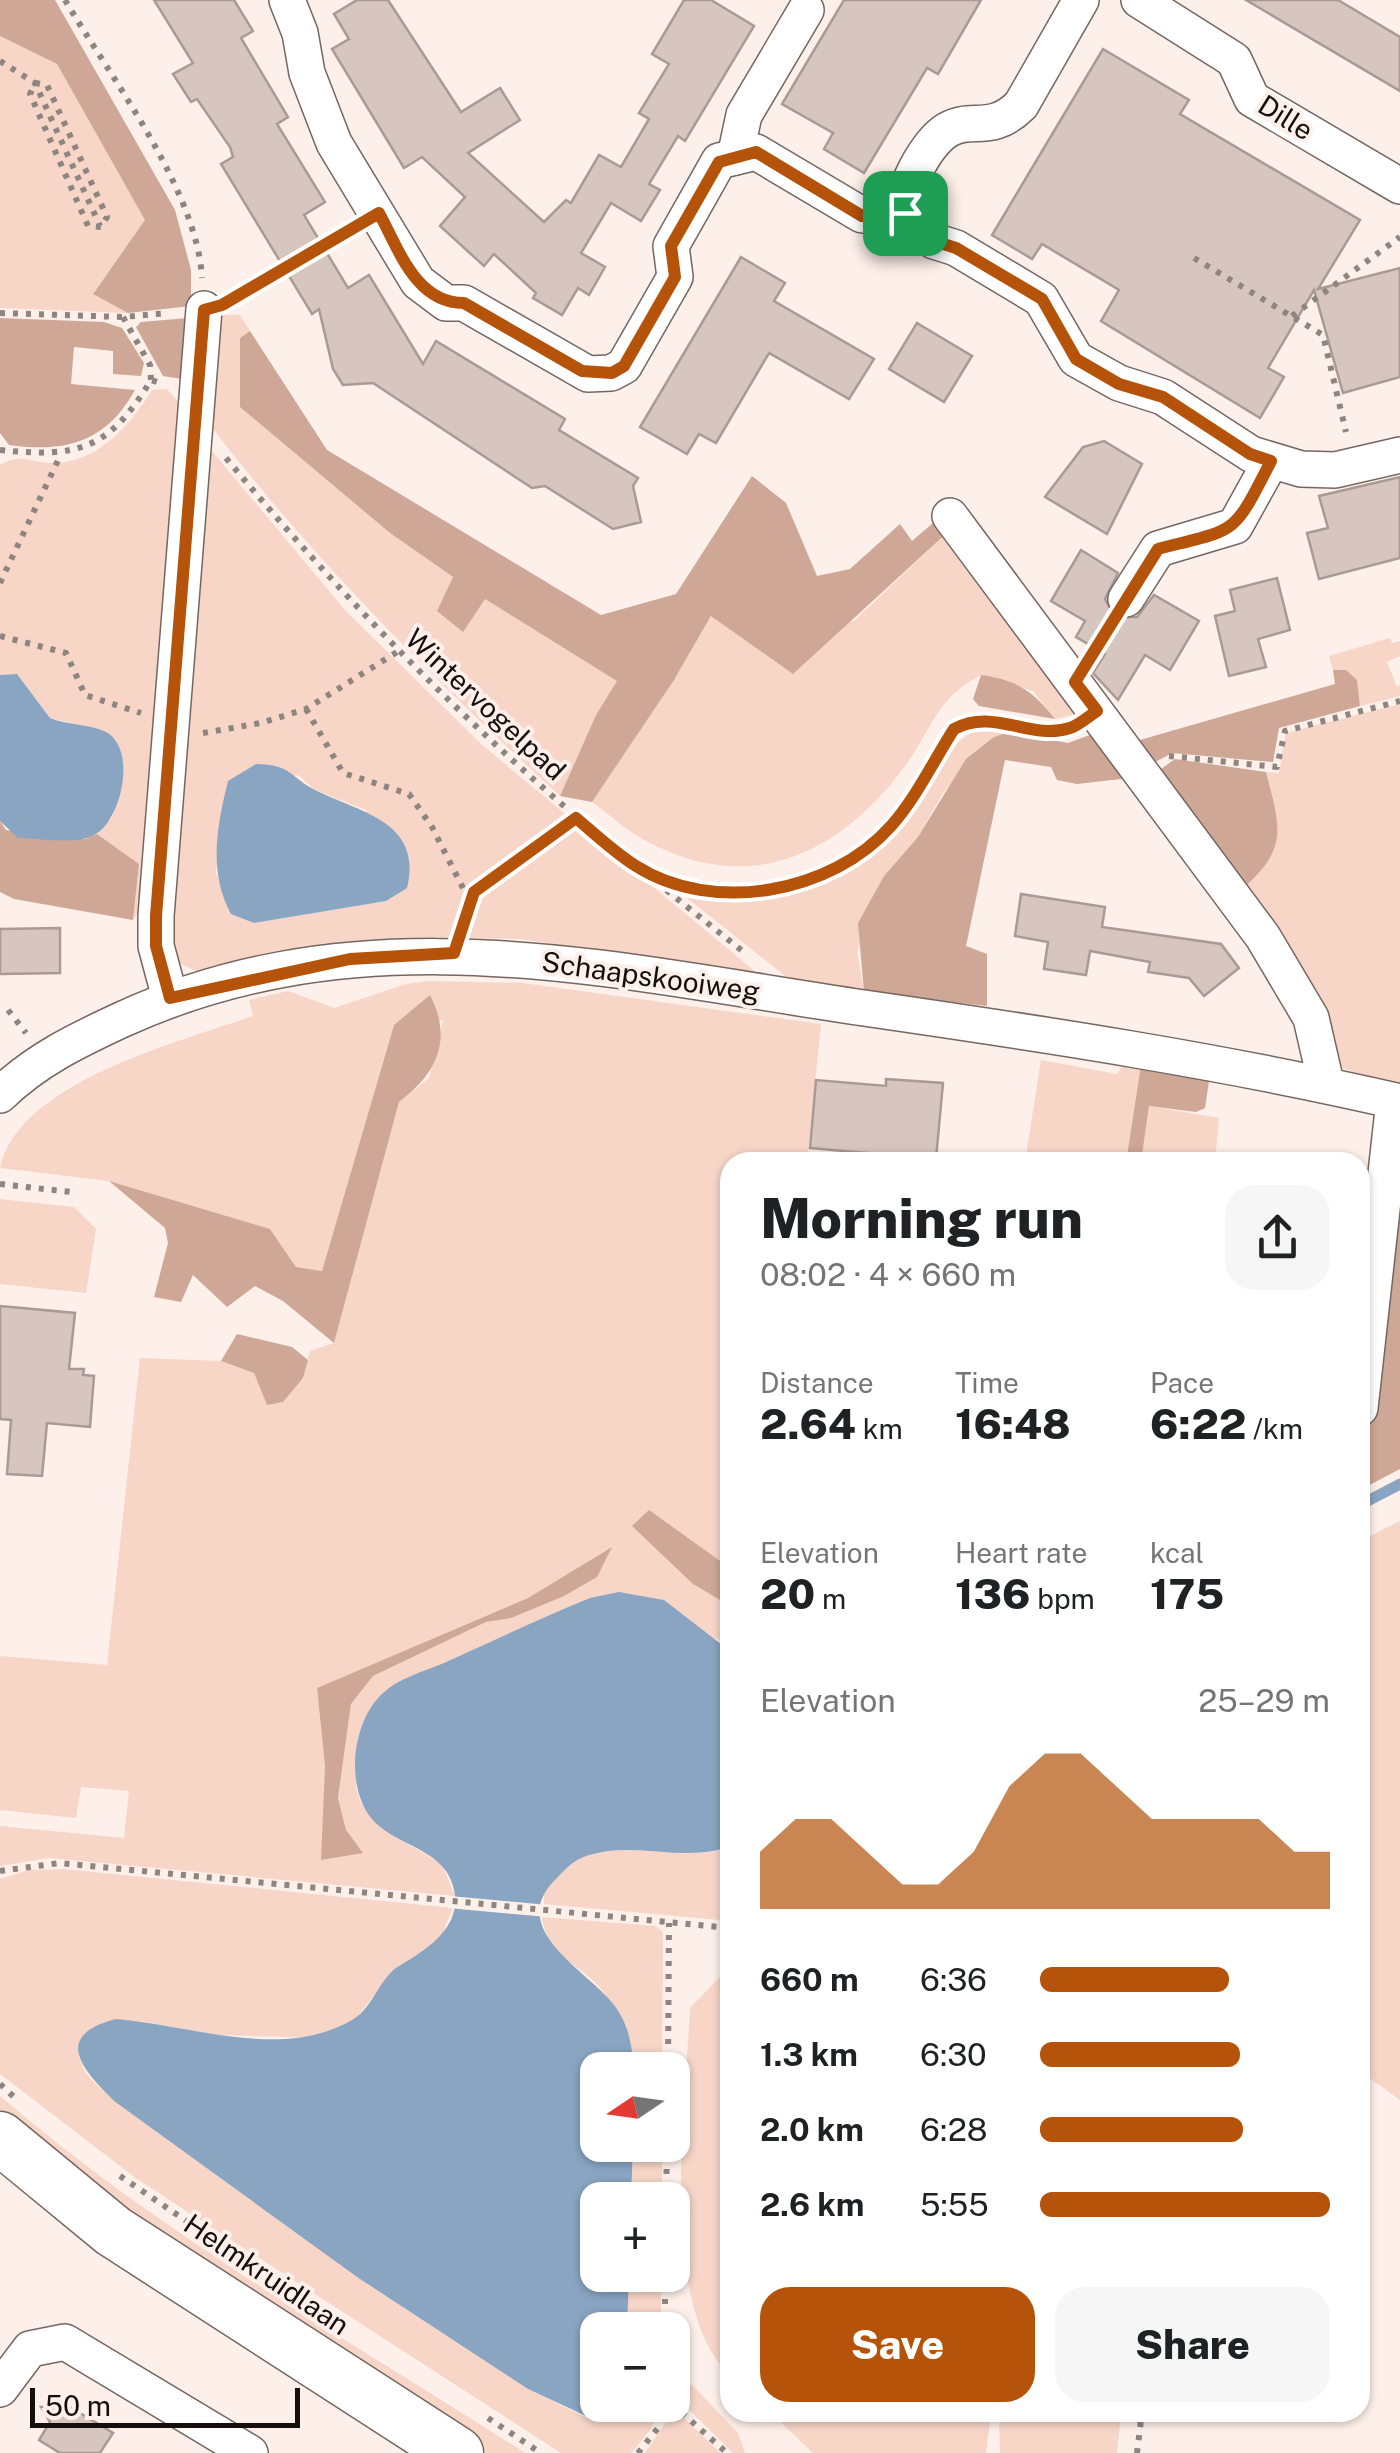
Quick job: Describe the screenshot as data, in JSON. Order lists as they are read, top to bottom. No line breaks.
{"streets":{"street":["Dille","Schaapskooiweg","Helmkruidlaan"],"path":["Wintervogelpad"]},"scale_bar":"50 m","north":"left","page":{"heading":["Morning run","08:02 · 4 × 660 m"],"stats":[["Distance","2.64 km"],["Time","16:48"],["Pace","6:22 /km"],["Elevation","20 m"],["Heart rate","136 bpm"],["kcal","175"]],"chart":["Elevation","25–29 m"],"list":[{"name":"660 m","note":"6:36"},{"name":"1.3 km","note":"6:30"},{"name":"2.0 km","note":"6:28"},{"name":"2.6 km","note":"5:55"}],"map_buttons":["+","−"],"buttons":["Save","Share"],"scale":"50 m"}}
